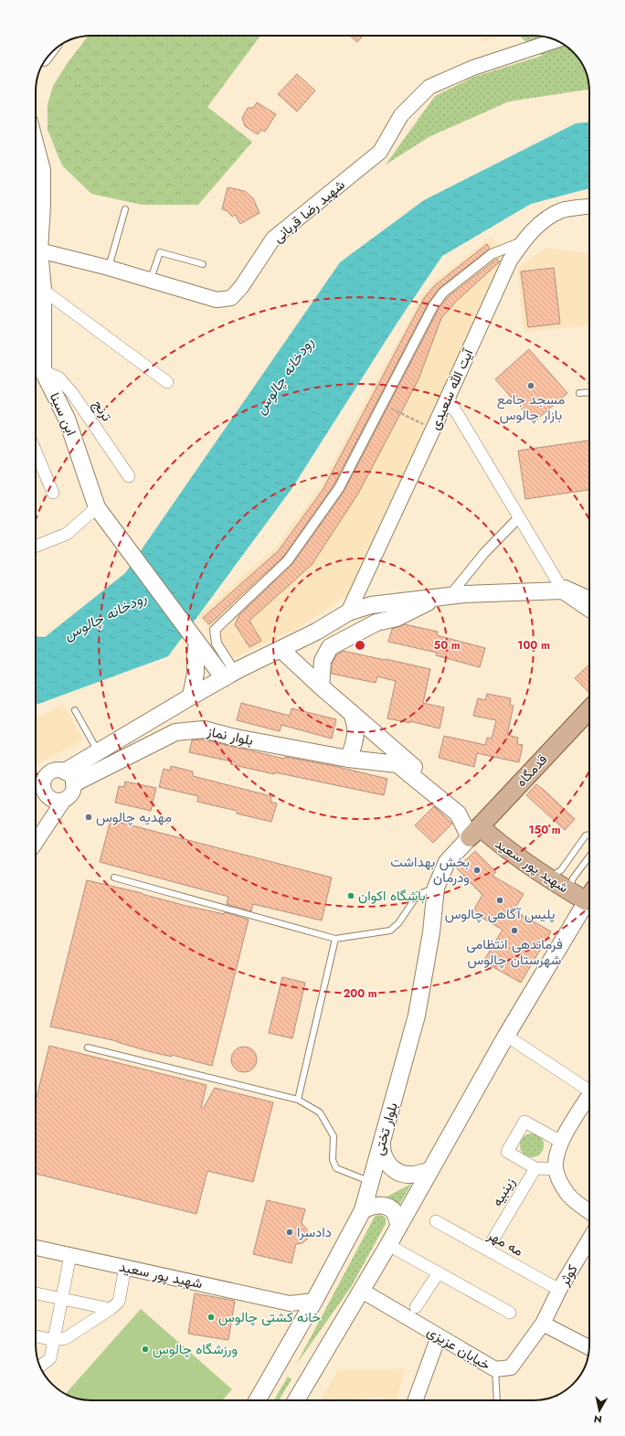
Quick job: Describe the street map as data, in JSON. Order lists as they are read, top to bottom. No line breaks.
{"streets":{"main road":["ابن سینا","بلوار نماز","قدمگاه","شهید پور سعید","بلوار تختی"],"street":["شهید رضا قربانی","آیت الله سعیدی","ترنج","زینبیه","مه مهر","کوثر","خیابان عزیزی"]},"crossings":[["ترنج","ابن سینا"],["بلوار نماز","قدمگاه"],["بلوار نماز","شهید پور سعید"],["بلوار نماز","بلوار تختی"],["قدمگاه","شهید پور سعید"],["قدمگاه","بلوار تختی"],["شهید پور سعید","بلوار تختی"],["زینبیه","مه مهر"],["مه مهر","کوثر"],["کوثر","خیابان عزیزی"]],"water":["رودخانه چالوس"],"places":["مسجد جامع بازار چالوس","مهدیه چالوس","بخش بهداشت ودرمان","باشگاه اکوان","پلیس آگاهی چالوس","فرماندهی انتظامی شهرستان چالوس","دادسرا","خانه کشتی چالوس","ورزشگاه چالوس"],"north":"bottom","rings":["50 m","100 m","150 m","200 m"]}
